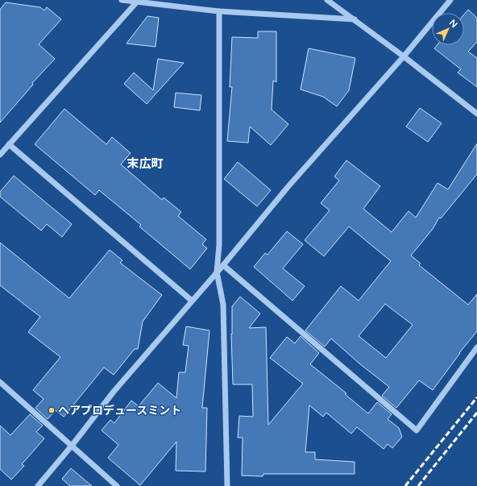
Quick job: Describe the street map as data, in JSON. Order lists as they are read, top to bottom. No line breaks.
{"districts":["末広町"],"places":["ヘアプロデュースミント"],"north":"top right"}
